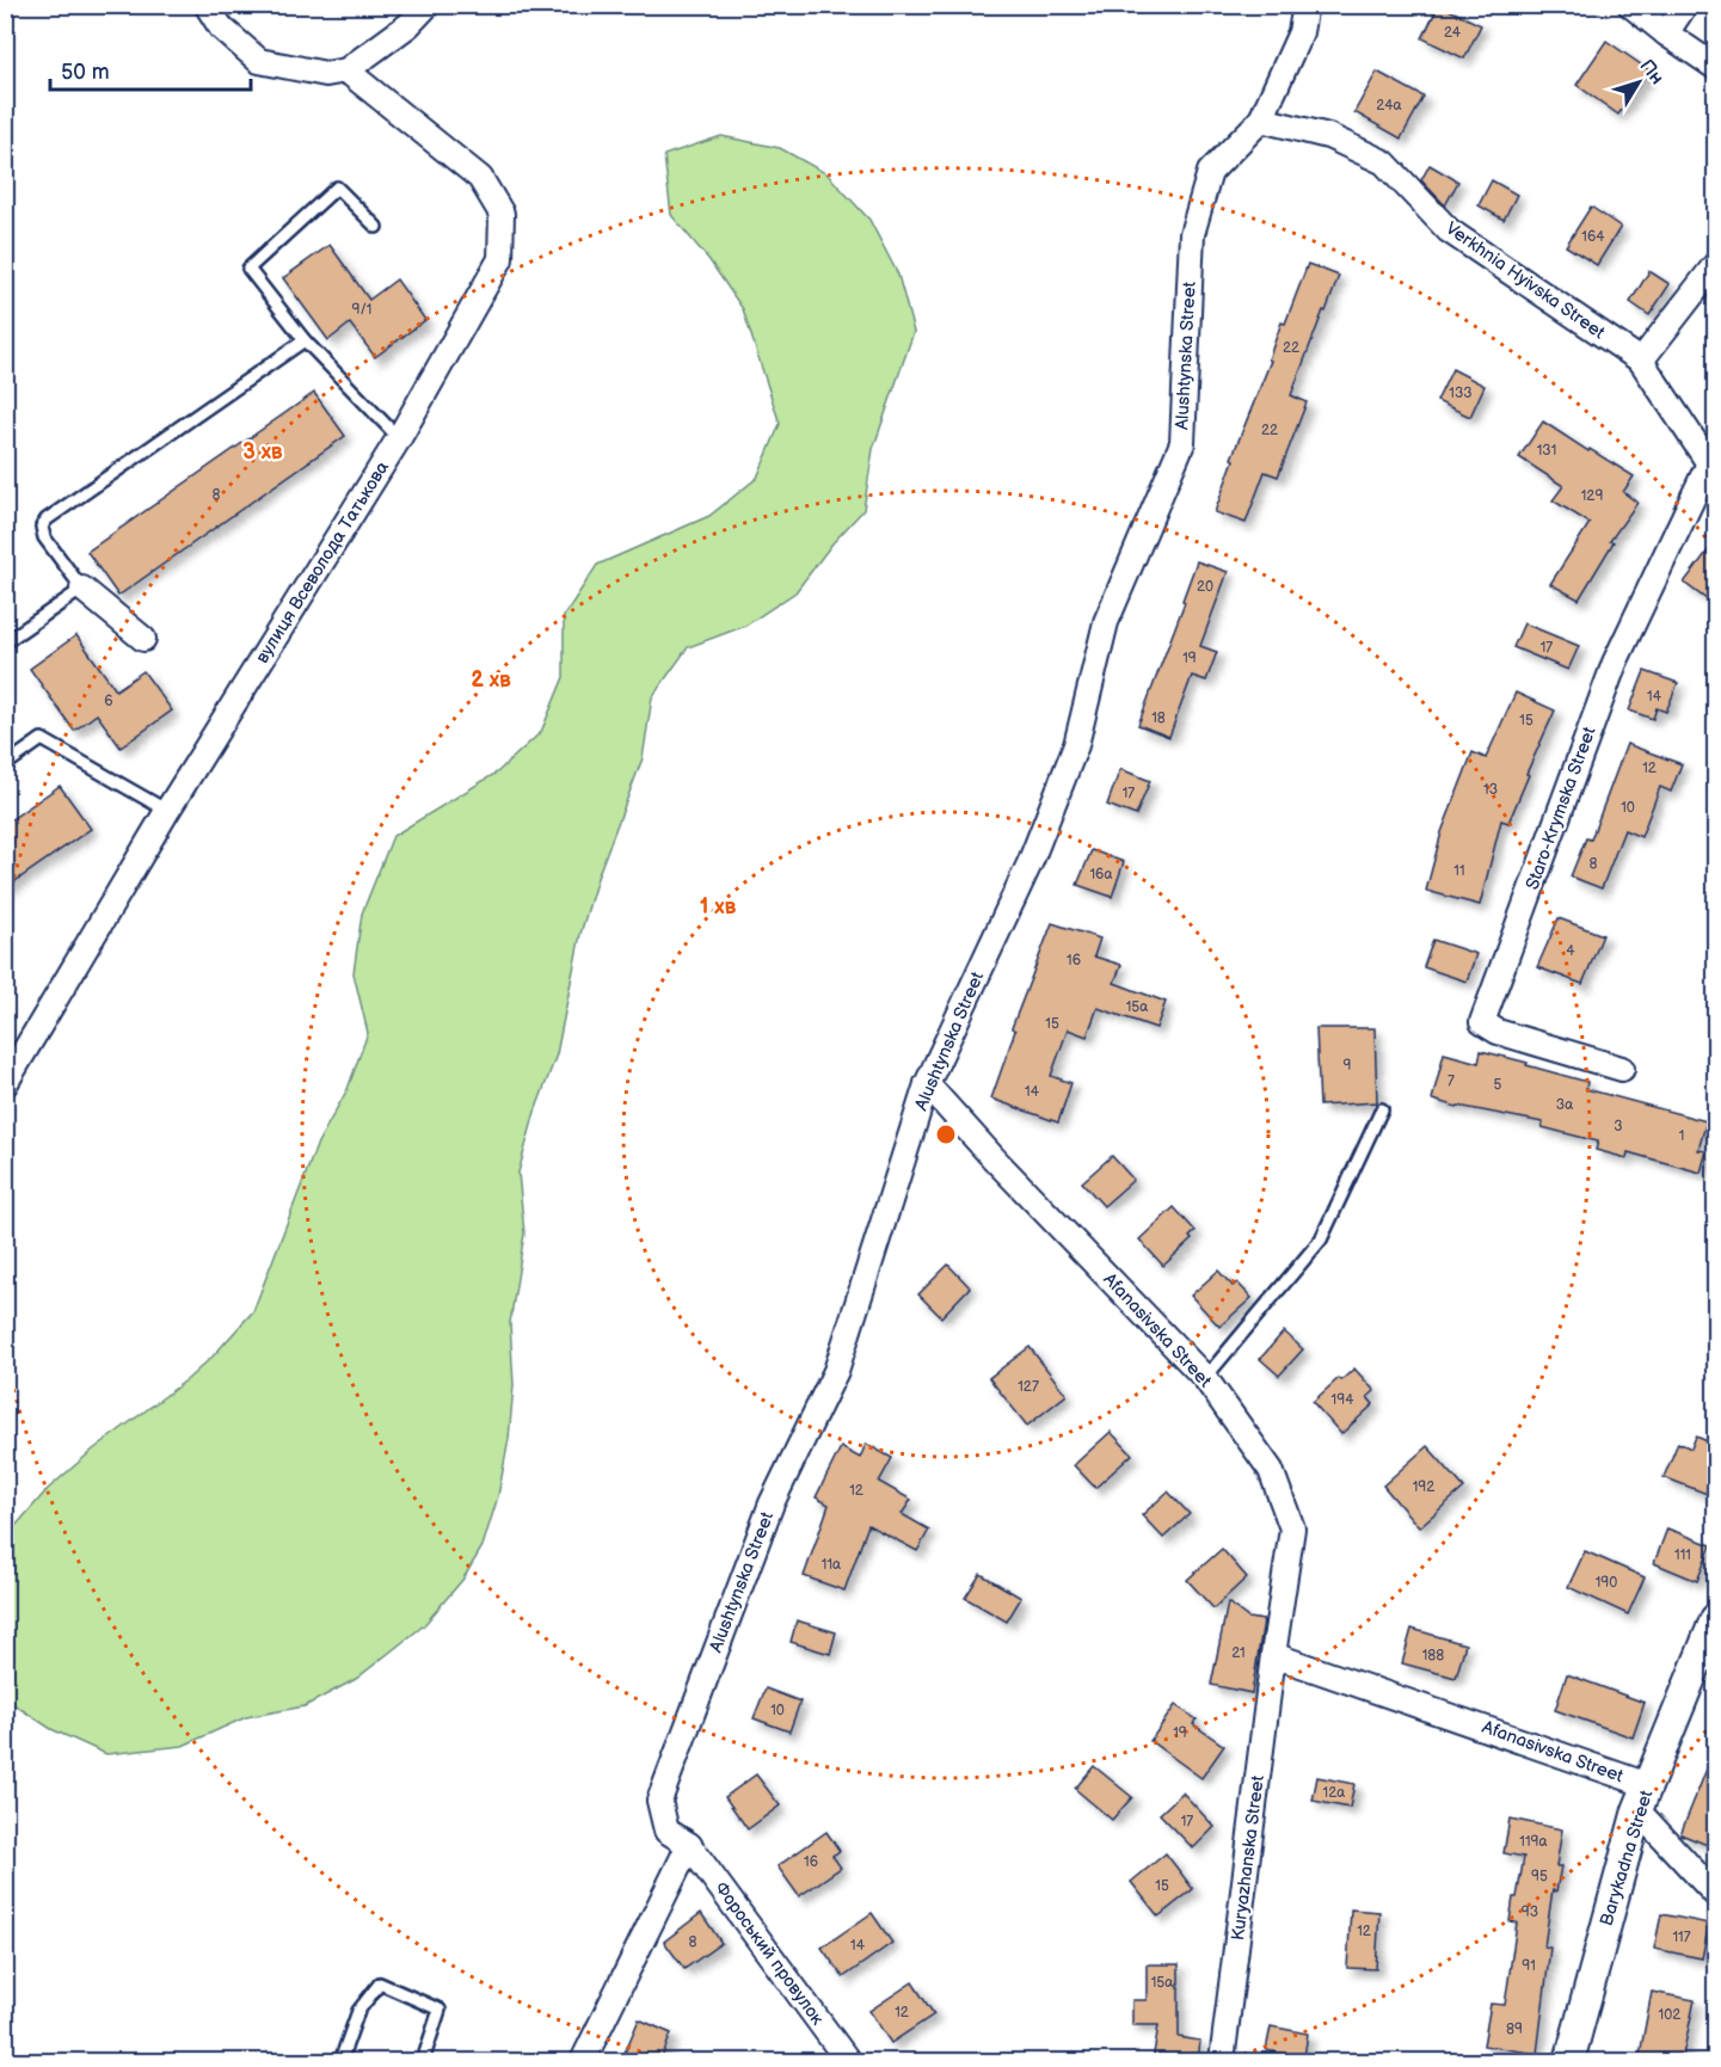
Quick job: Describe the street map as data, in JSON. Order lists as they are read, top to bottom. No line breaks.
{"streets":{"street":["Verkhnia Hyivska Street","Alushtynska Street","вулиця Всеволода Татькова","Staro-Krymska Street","Afanasivska Street","Kuryazhanska Street","Barykadna Street","Фороський провулок"]},"crossings":[["Verkhnia Hyivska Street","Alushtynska Street"],["Verkhnia Hyivska Street","Staro-Krymska Street"],["Alushtynska Street","Afanasivska Street"],["Alushtynska Street","Фороський провулок"],["Afanasivska Street","Kuryazhanska Street"],["Afanasivska Street","Barykadna Street"]],"house_numbers":["24","24а","164","9/1","22","133","22","131","8","129","20","17","19","14","6","18","15","12","13","17","10","8","11","16а","4","16","15а","15","9","7","5","14","3а","3","1","127","194","192","12","111","11а","190","21","188","10","19","12а","17","119а","16","95","15","93","12","117","8","14","91","15а","12","102","89"],"scale_bar":"50 m","north":"top right","rings":["3 хв","2 хв","1 хв"]}
